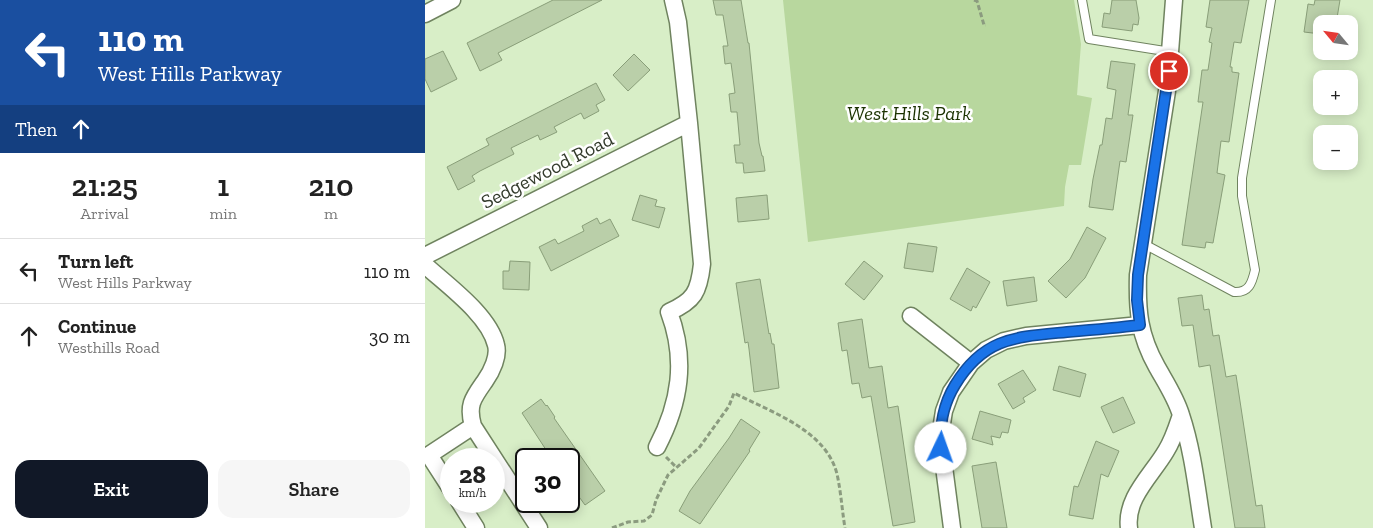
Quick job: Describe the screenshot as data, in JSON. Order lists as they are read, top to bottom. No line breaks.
{"streets":{"street":["Sedgewood Road"]},"parks":["West Hills Park"],"north":"top left","page":{"turn":["110 m","West Hills Parkway"],"map_buttons":["+","−"],"then":"Then","eta":["21:25","Arrival","1","min","210","m"],"list":[{"name":"Turn left","note":"West Hills Parkway","value":"110 m"},{"name":"Continue","note":"Westhills Road","value":"30 m"}],"speed":"28 km/h","limit":"30","buttons":["Exit","Share"]}}
